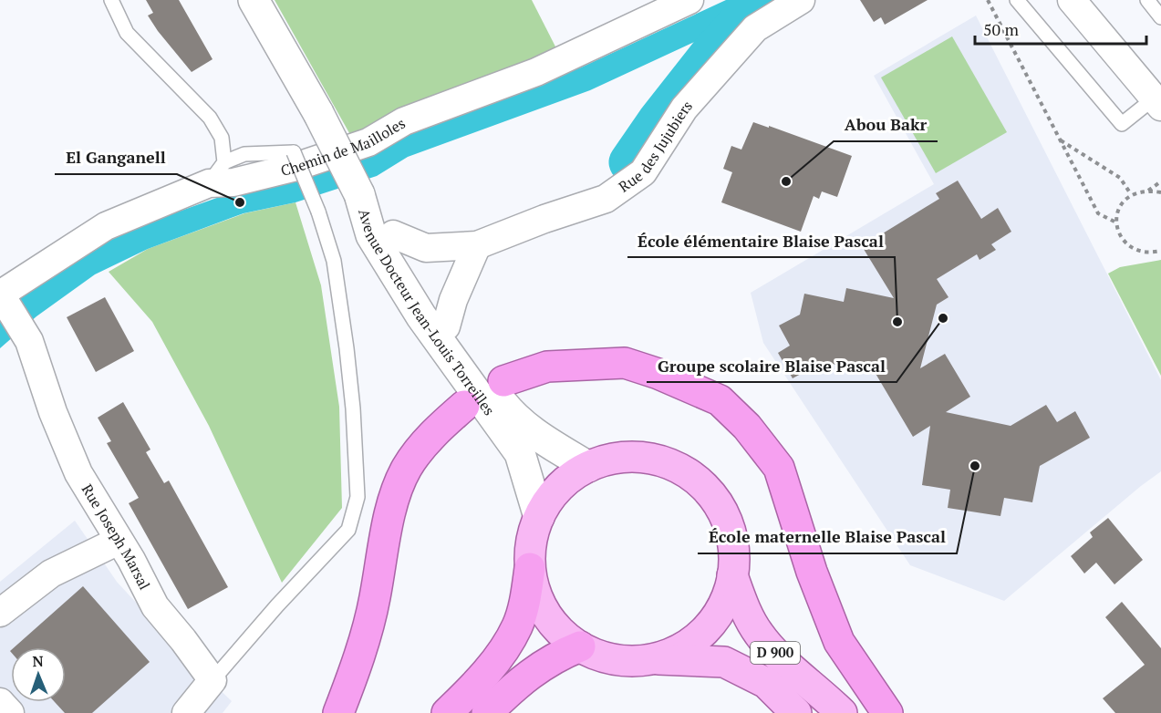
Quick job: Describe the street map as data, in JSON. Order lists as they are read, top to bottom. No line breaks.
{"streets":{"main road":["Avenue Docteur Jean-Louis Torreilles","D 900"],"street":["Chemin de Mailloles","Rue des Jujubiers","Rue Joseph Marsal"]},"crossings":[["Chemin de Mailloles","Rue Joseph Marsal"],["Rue des Jujubiers","Avenue Docteur Jean-Louis Torreilles"]],"places":["Abou Bakr","El Ganganell","Groupe scolaire Blaise Pascal","École élémentaire Blaise Pascal","École maternelle Blaise Pascal"],"scale_bar":"50 m","north":"top"}
